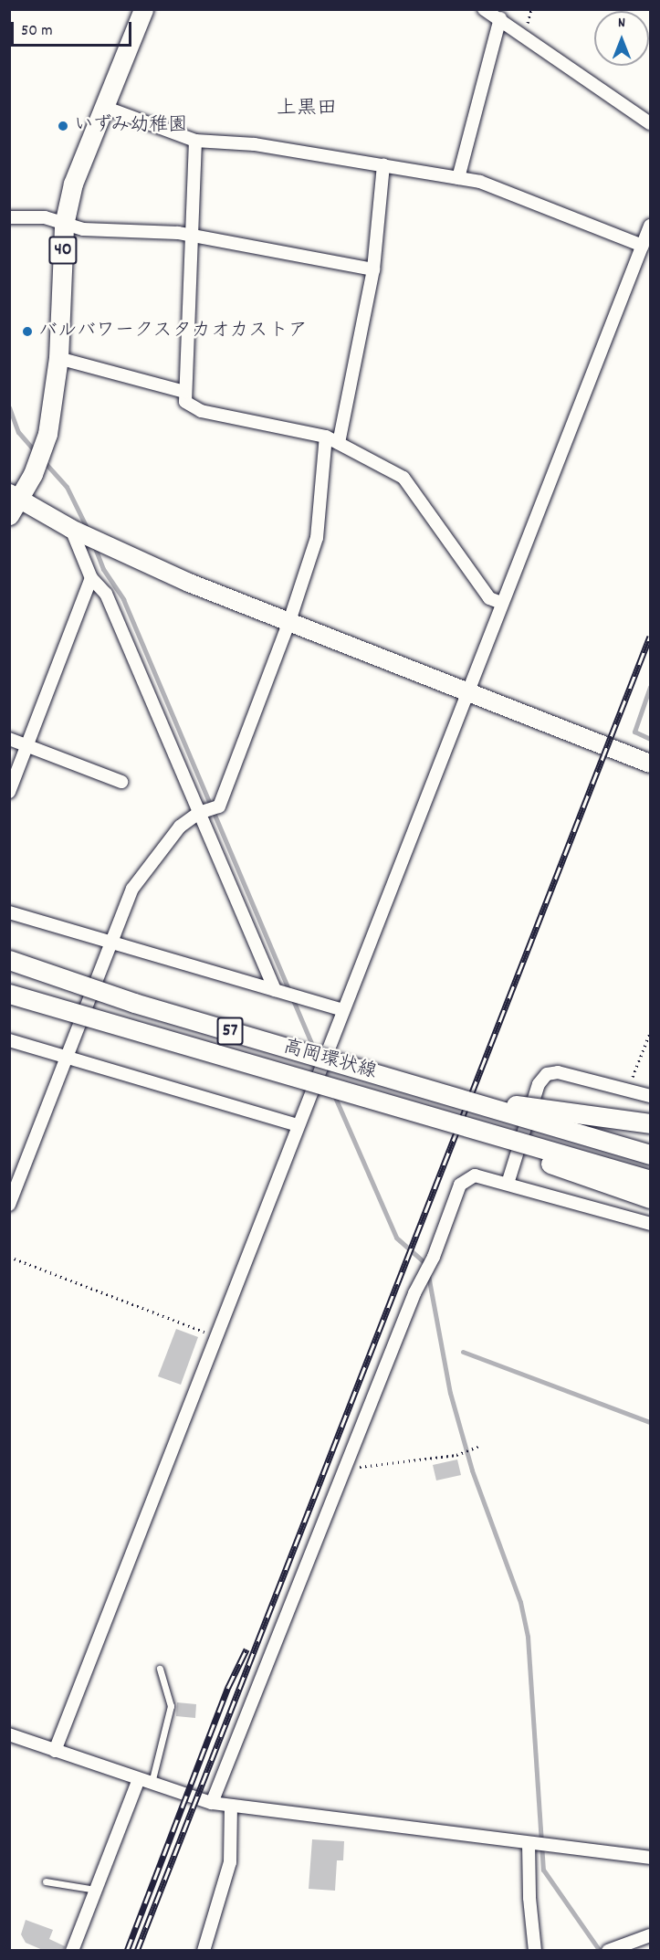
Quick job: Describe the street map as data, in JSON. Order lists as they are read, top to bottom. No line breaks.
{"streets":{"main road":["40","57","高岡環状線"]},"crossings":[["57","高岡環状線"]],"districts":["上黒田"],"places":["いずみ幼稚園","バルバワークスタカオカストア"],"scale_bar":"50 m","north":"top"}
